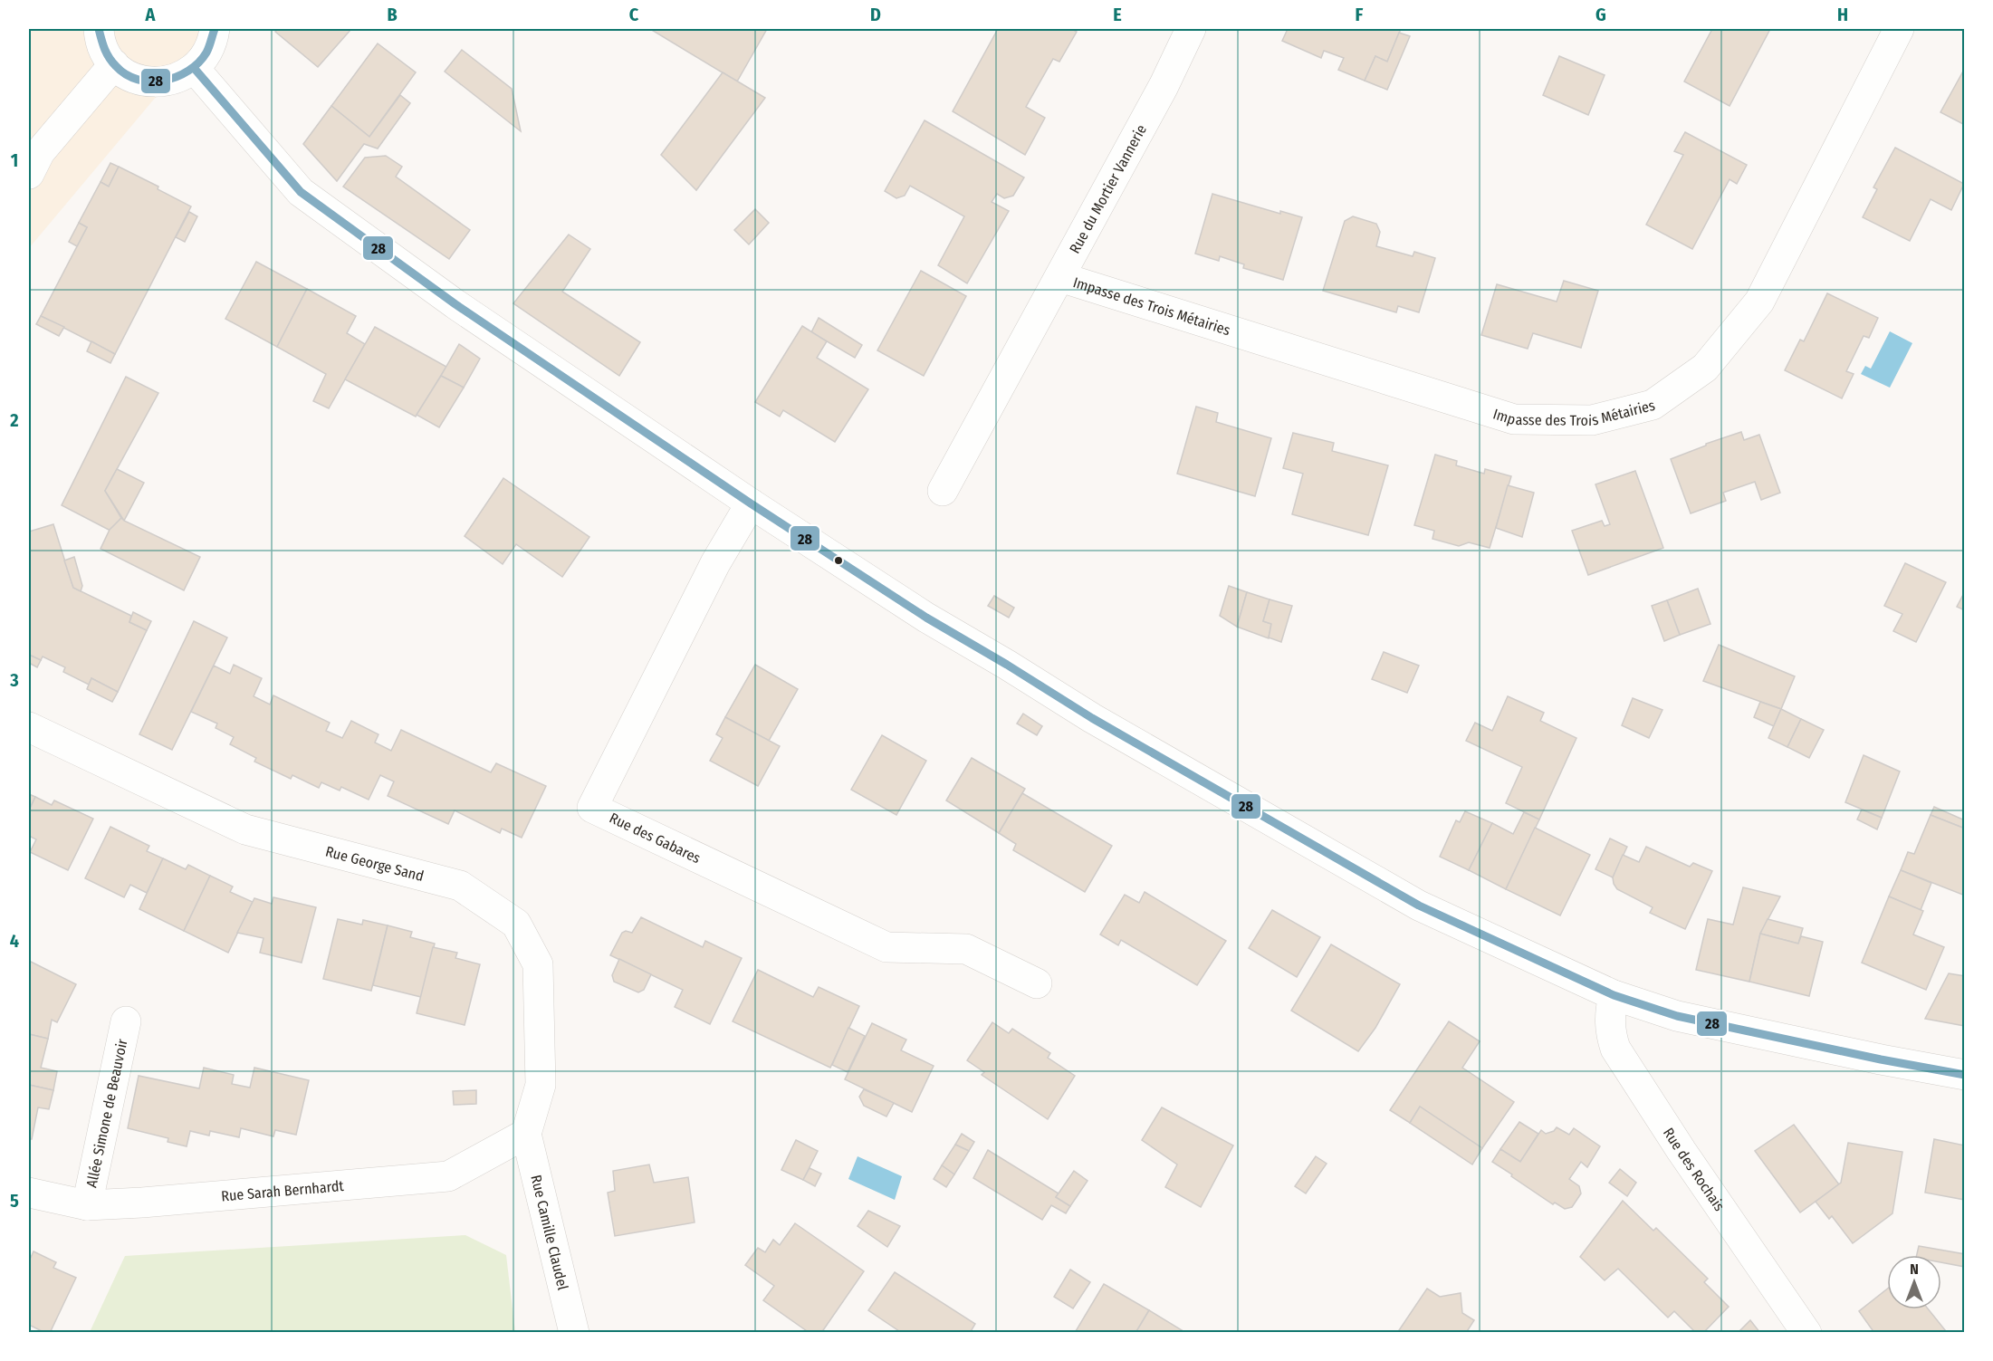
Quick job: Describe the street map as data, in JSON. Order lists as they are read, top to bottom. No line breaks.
{"streets":{"street":["Rue du Mortier Vannerie","Impasse des Trois Métairies","Rue des Gabares","Rue George Sand","Allée Simone de Beauvoir","Rue des Rochais","Rue Sarah Bernhardt","Rue Camille Claudel"]},"crossings":[["Rue du Mortier Vannerie","Impasse des Trois Métairies"],["Rue George Sand","Rue Sarah Bernhardt"],["Rue George Sand","Rue Camille Claudel"],["Allée Simone de Beauvoir","Rue Sarah Bernhardt"],["Rue Sarah Bernhardt","Rue Camille Claudel"]],"lines":["transit line 28"],"north":"top","grid":{"columns":["A","B","C","D","E","F","G","H"],"rows":["1","2","3","4","5"]}}
